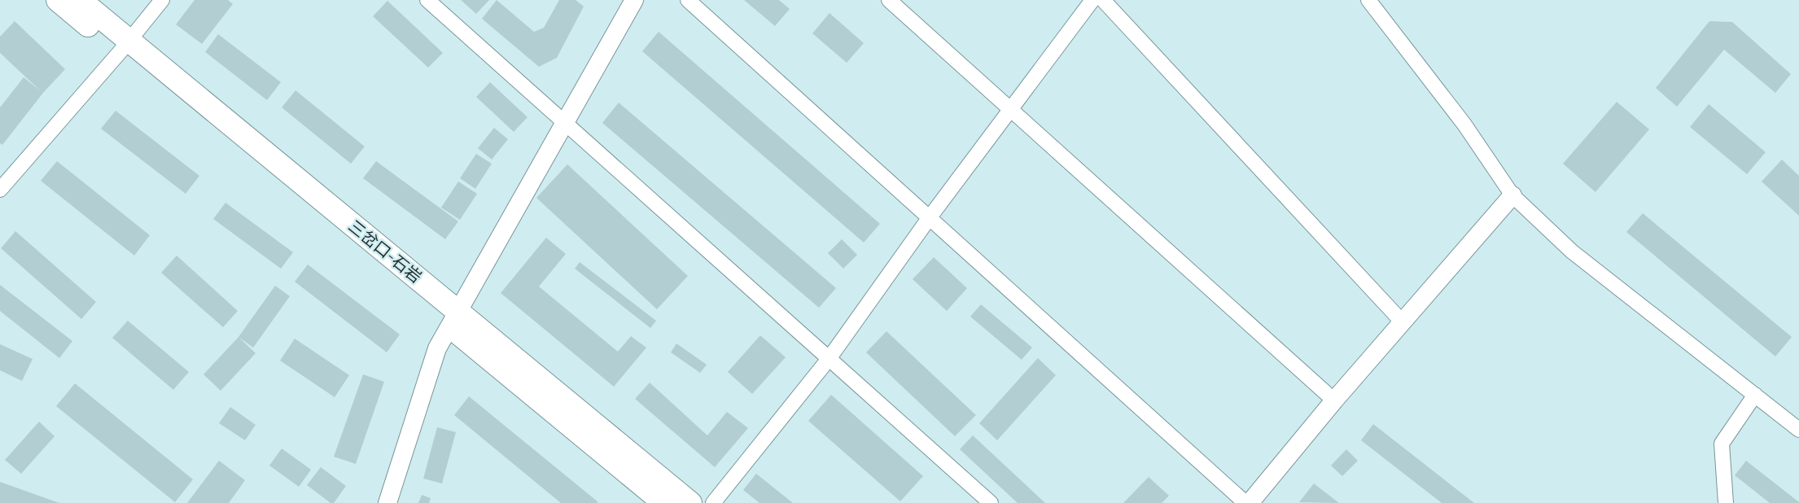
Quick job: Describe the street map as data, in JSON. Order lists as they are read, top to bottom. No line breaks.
{"streets":{"highway":["三岔口-石岩"]}}
